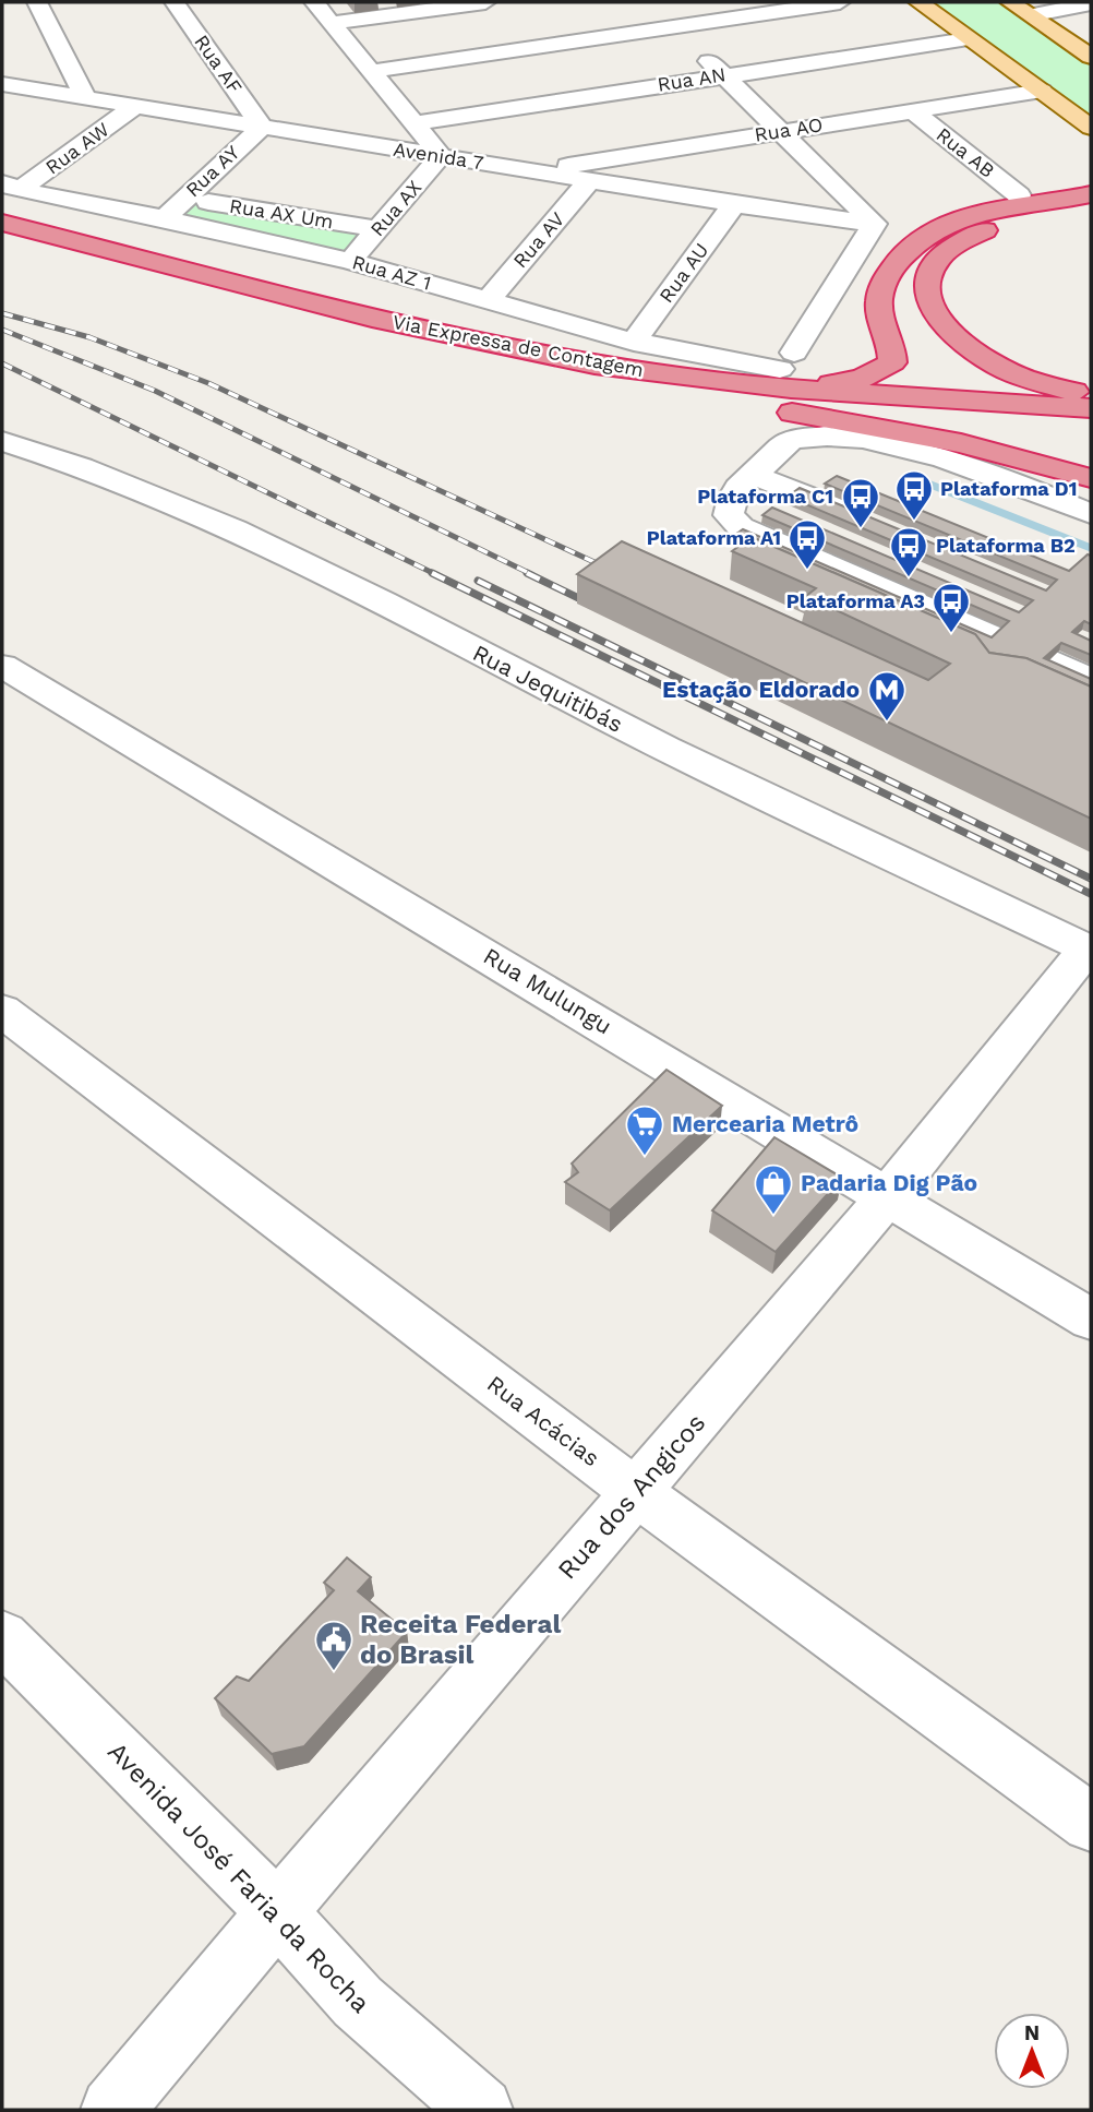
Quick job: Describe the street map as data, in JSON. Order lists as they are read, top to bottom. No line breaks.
{"streets":{"highway":["Via Expressa de Contagem"],"street":["Rua AF","Rua AN","Rua AO","Rua AW","Rua AB","Avenida 7","Rua AY","Rua AX","Rua AX Um","Rua AV","Rua AZ 1","Rua AU","Rua Jequitibás","Rua Mulungu","Rua Acácias","Rua dos Angicos","Avenida José Faria da Rocha"]},"crossings":[["Rua AF","Avenida 7"],["Rua AF","Rua AY"],["Rua AO","Rua AB"],["Rua AO","Avenida 7"],["Rua AW","Avenida 7"],["Rua AW","Rua AZ 1"],["Avenida 7","Rua AY"],["Avenida 7","Rua AX"],["Avenida 7","Rua AV"],["Avenida 7","Rua AU"],["Rua AY","Rua AX Um"],["Rua AY","Rua AZ 1"],["Rua AX","Rua AX Um"],["Rua AX","Rua AZ 1"],["Rua AV","Rua AZ 1"],["Rua AZ 1","Rua AU"],["Rua AZ 1","Via Expressa de Contagem"],["Rua Jequitibás","Rua dos Angicos"],["Rua Mulungu","Rua dos Angicos"],["Rua Acácias","Rua dos Angicos"],["Rua dos Angicos","Avenida José Faria da Rocha"]],"places":{"bus stop":["Plataforma D1","Plataforma C1","Plataforma A1","Plataforma B2","Plataforma A3"],"metro station":["Estação Eldorado"],"supermarket":["Mercearia Metrô"],"shop":["Padaria Dig Pão"],"public building":["Receita Federal do Brasil"]},"north":"top"}
